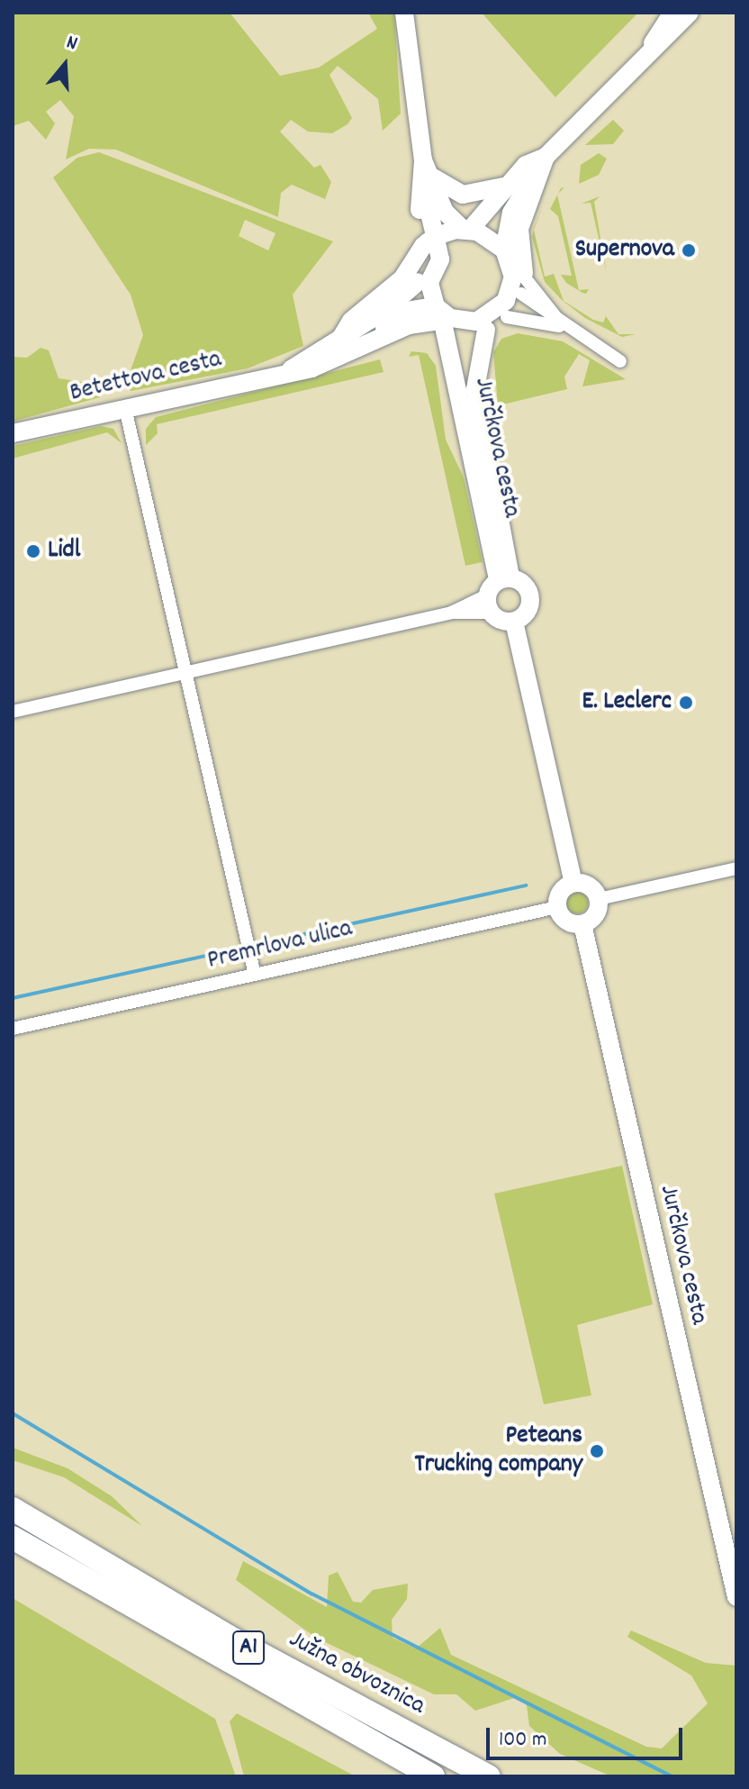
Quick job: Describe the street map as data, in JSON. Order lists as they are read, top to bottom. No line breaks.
{"streets":{"highway":["A1","Južna obvoznica"],"street":["Betettova cesta","Jurčkova cesta","Premrlova ulica"]},"crossings":[["Betettova cesta","Jurčkova cesta"],["Jurčkova cesta","Premrlova ulica"]],"places":["Supernova","Lidl","E. Leclerc","Peteans Trucking company"],"scale_bar":"100 m","north":"top"}
